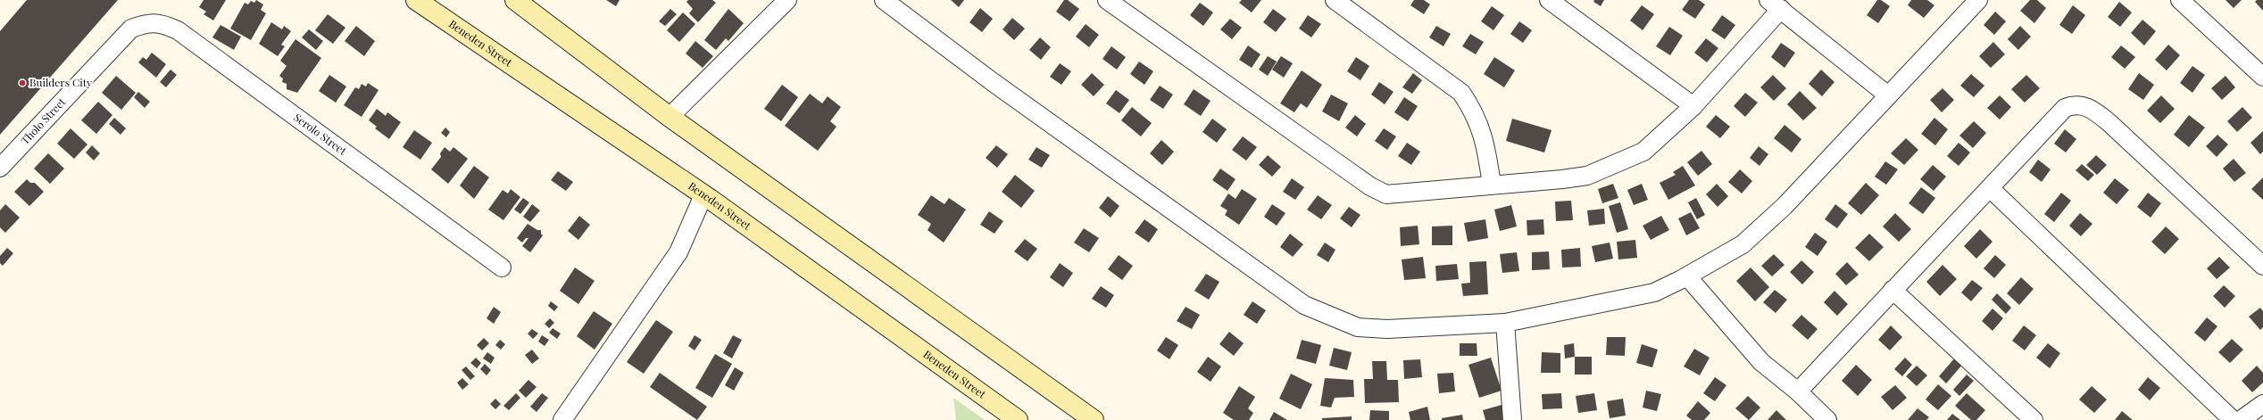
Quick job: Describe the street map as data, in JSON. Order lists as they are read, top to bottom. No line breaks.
{"streets":{"main road":["Beneden Street"],"street":["Tholo Street","Serolo Street"]},"crossings":[["Tholo Street","Serolo Street"]],"places":["Builders City"]}
